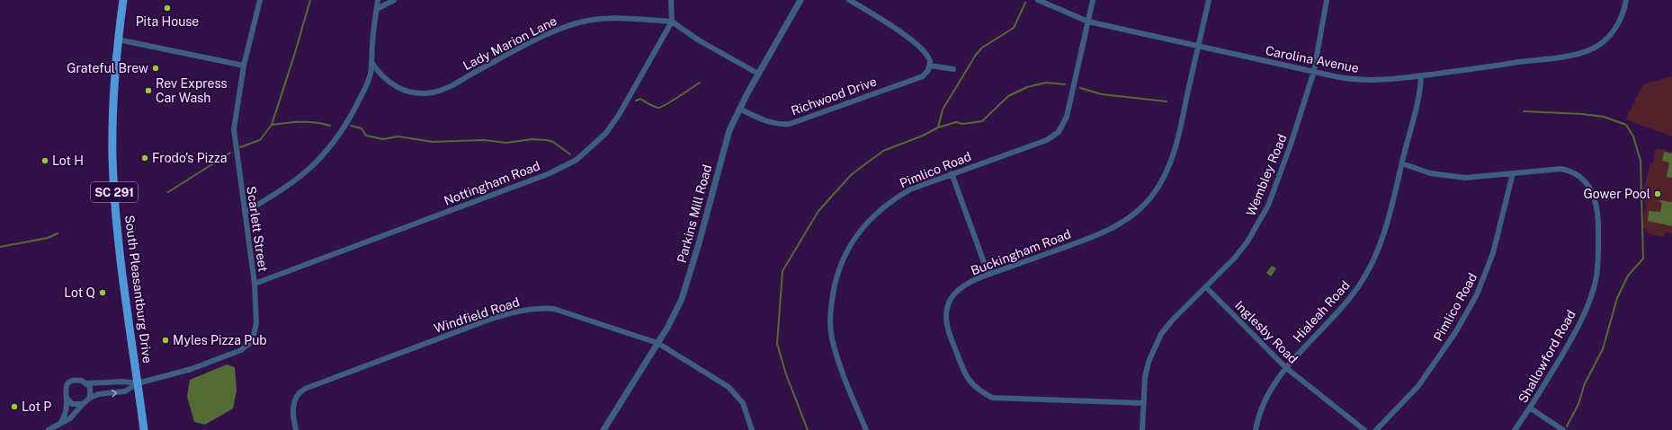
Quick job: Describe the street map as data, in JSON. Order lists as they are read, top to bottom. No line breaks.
{"streets":{"main road":["SC 291","South Pleasantburg Drive"],"street":["Lady Marion Lane","Carolina Avenue","Richwood Drive","Pimlico Road","Wembley Road","Nottingham Road","Parkins Mill Road","Scarlett Street","Buckingham Road","Hialeah Road","Windfield Road","Inglesby Road","Shallowford Road"]},"crossings":[["Lady Marion Lane","Nottingham Road"],["Carolina Avenue","Pimlico Road"],["Carolina Avenue","Wembley Road"],["Carolina Avenue","Buckingham Road"],["Carolina Avenue","Hialeah Road"],["Richwood Drive","Parkins Mill Road"],["Pimlico Road","Shallowford Road"],["Wembley Road","Buckingham Road"],["Wembley Road","Inglesby Road"],["Nottingham Road","Scarlett Street"],["Parkins Mill Road","Windfield Road"],["Scarlett Street","South Pleasantburg Drive"],["Hialeah Road","Inglesby Road"],["Hialeah Road","Shallowford Road"]],"places":["Pita House","Grateful Brew","Rev Express Car Wash","Frodo's Pizza","Lot H","Gower Pool","Lot Q","Myles Pizza Pub","Lot P"]}
